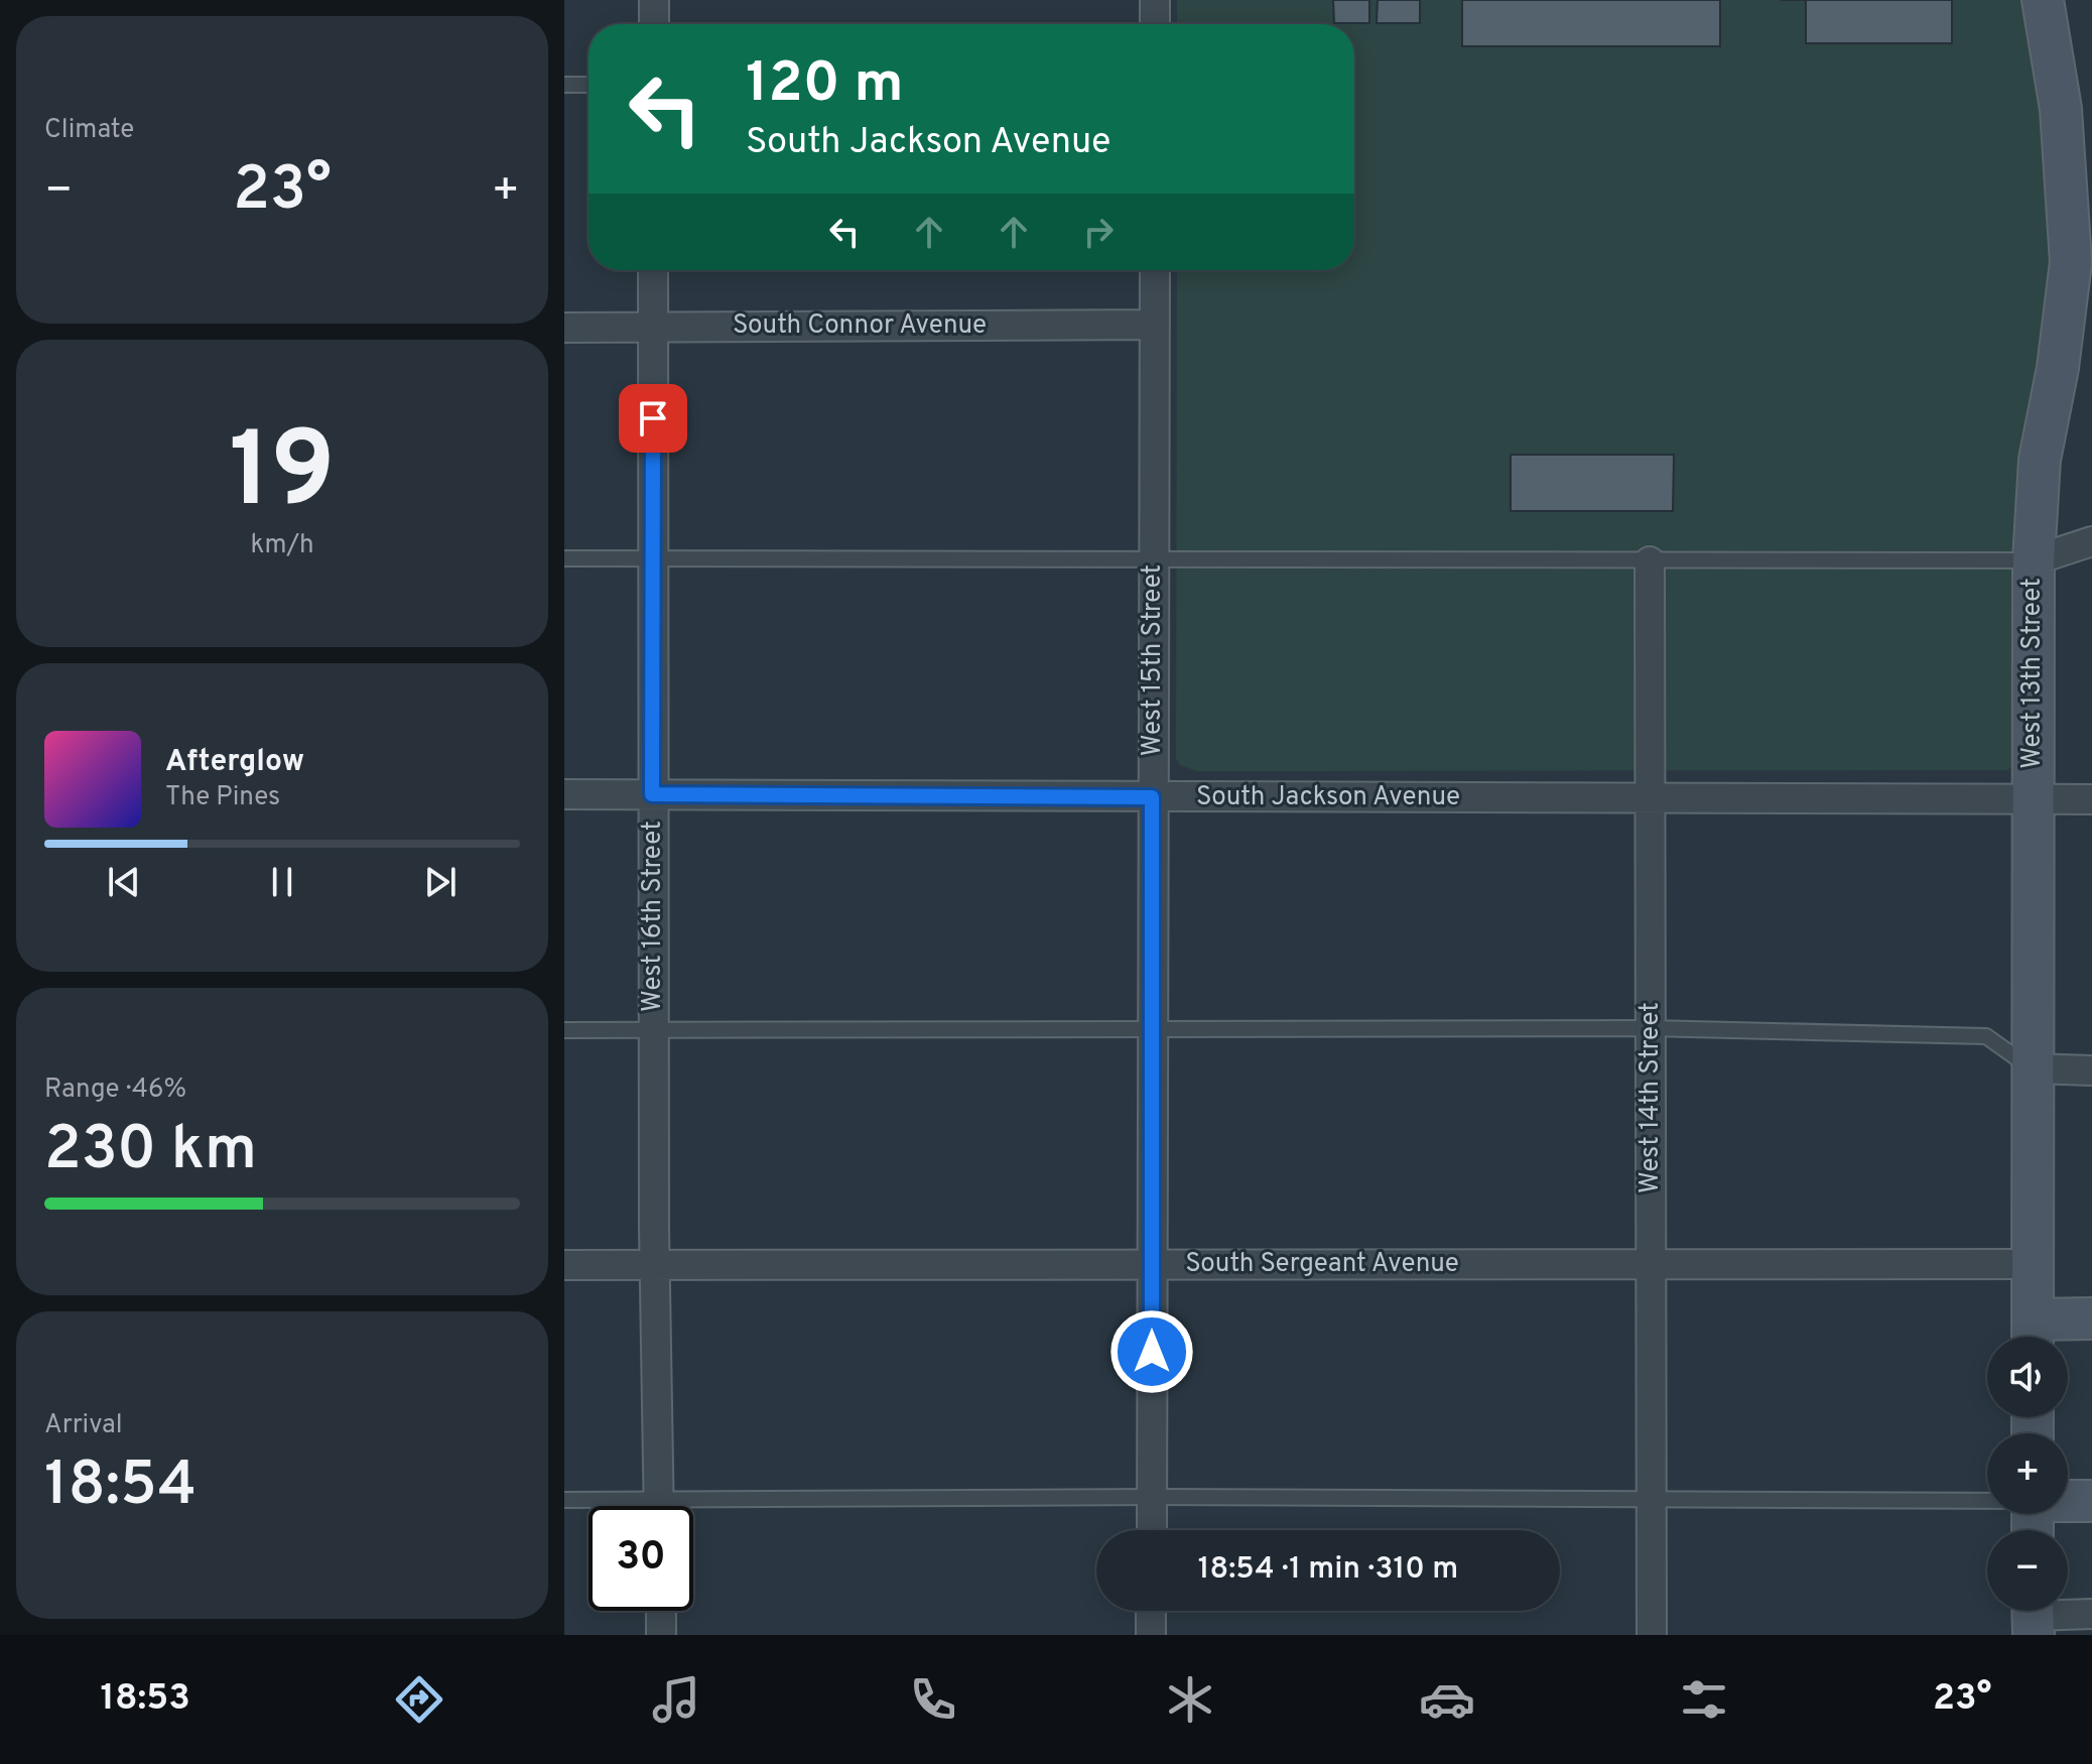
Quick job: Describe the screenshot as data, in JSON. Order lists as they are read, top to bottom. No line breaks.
{"streets":{"street":["South Connor Avenue","West 15th Street","West 13th Street","South Jackson Avenue","West 16th Street","West 14th Street","South Sergeant Avenue"]},"crossings":[["South Connor Avenue","West 15th Street"],["South Connor Avenue","West 16th Street"],["West 15th Street","South Jackson Avenue"],["West 15th Street","South Sergeant Avenue"],["West 13th Street","South Jackson Avenue"],["West 13th Street","South Sergeant Avenue"],["South Jackson Avenue","West 16th Street"],["South Jackson Avenue","West 14th Street"],["West 16th Street","South Sergeant Avenue"],["West 14th Street","South Sergeant Avenue"]],"page":{"tile":["Climate",["19","km/h"],["Range · 46%","230 km"],["Arrival","18:54"]],"turn":["120 m","South Jackson Avenue"],"heat":["−","23°","+"],"song":["Afterglow","The Pines"],"map_buttons":["+","−"],"limit":"30","trip":"18:54 · 1 min · 310 m","tabs":["18:53","23°"]}}
